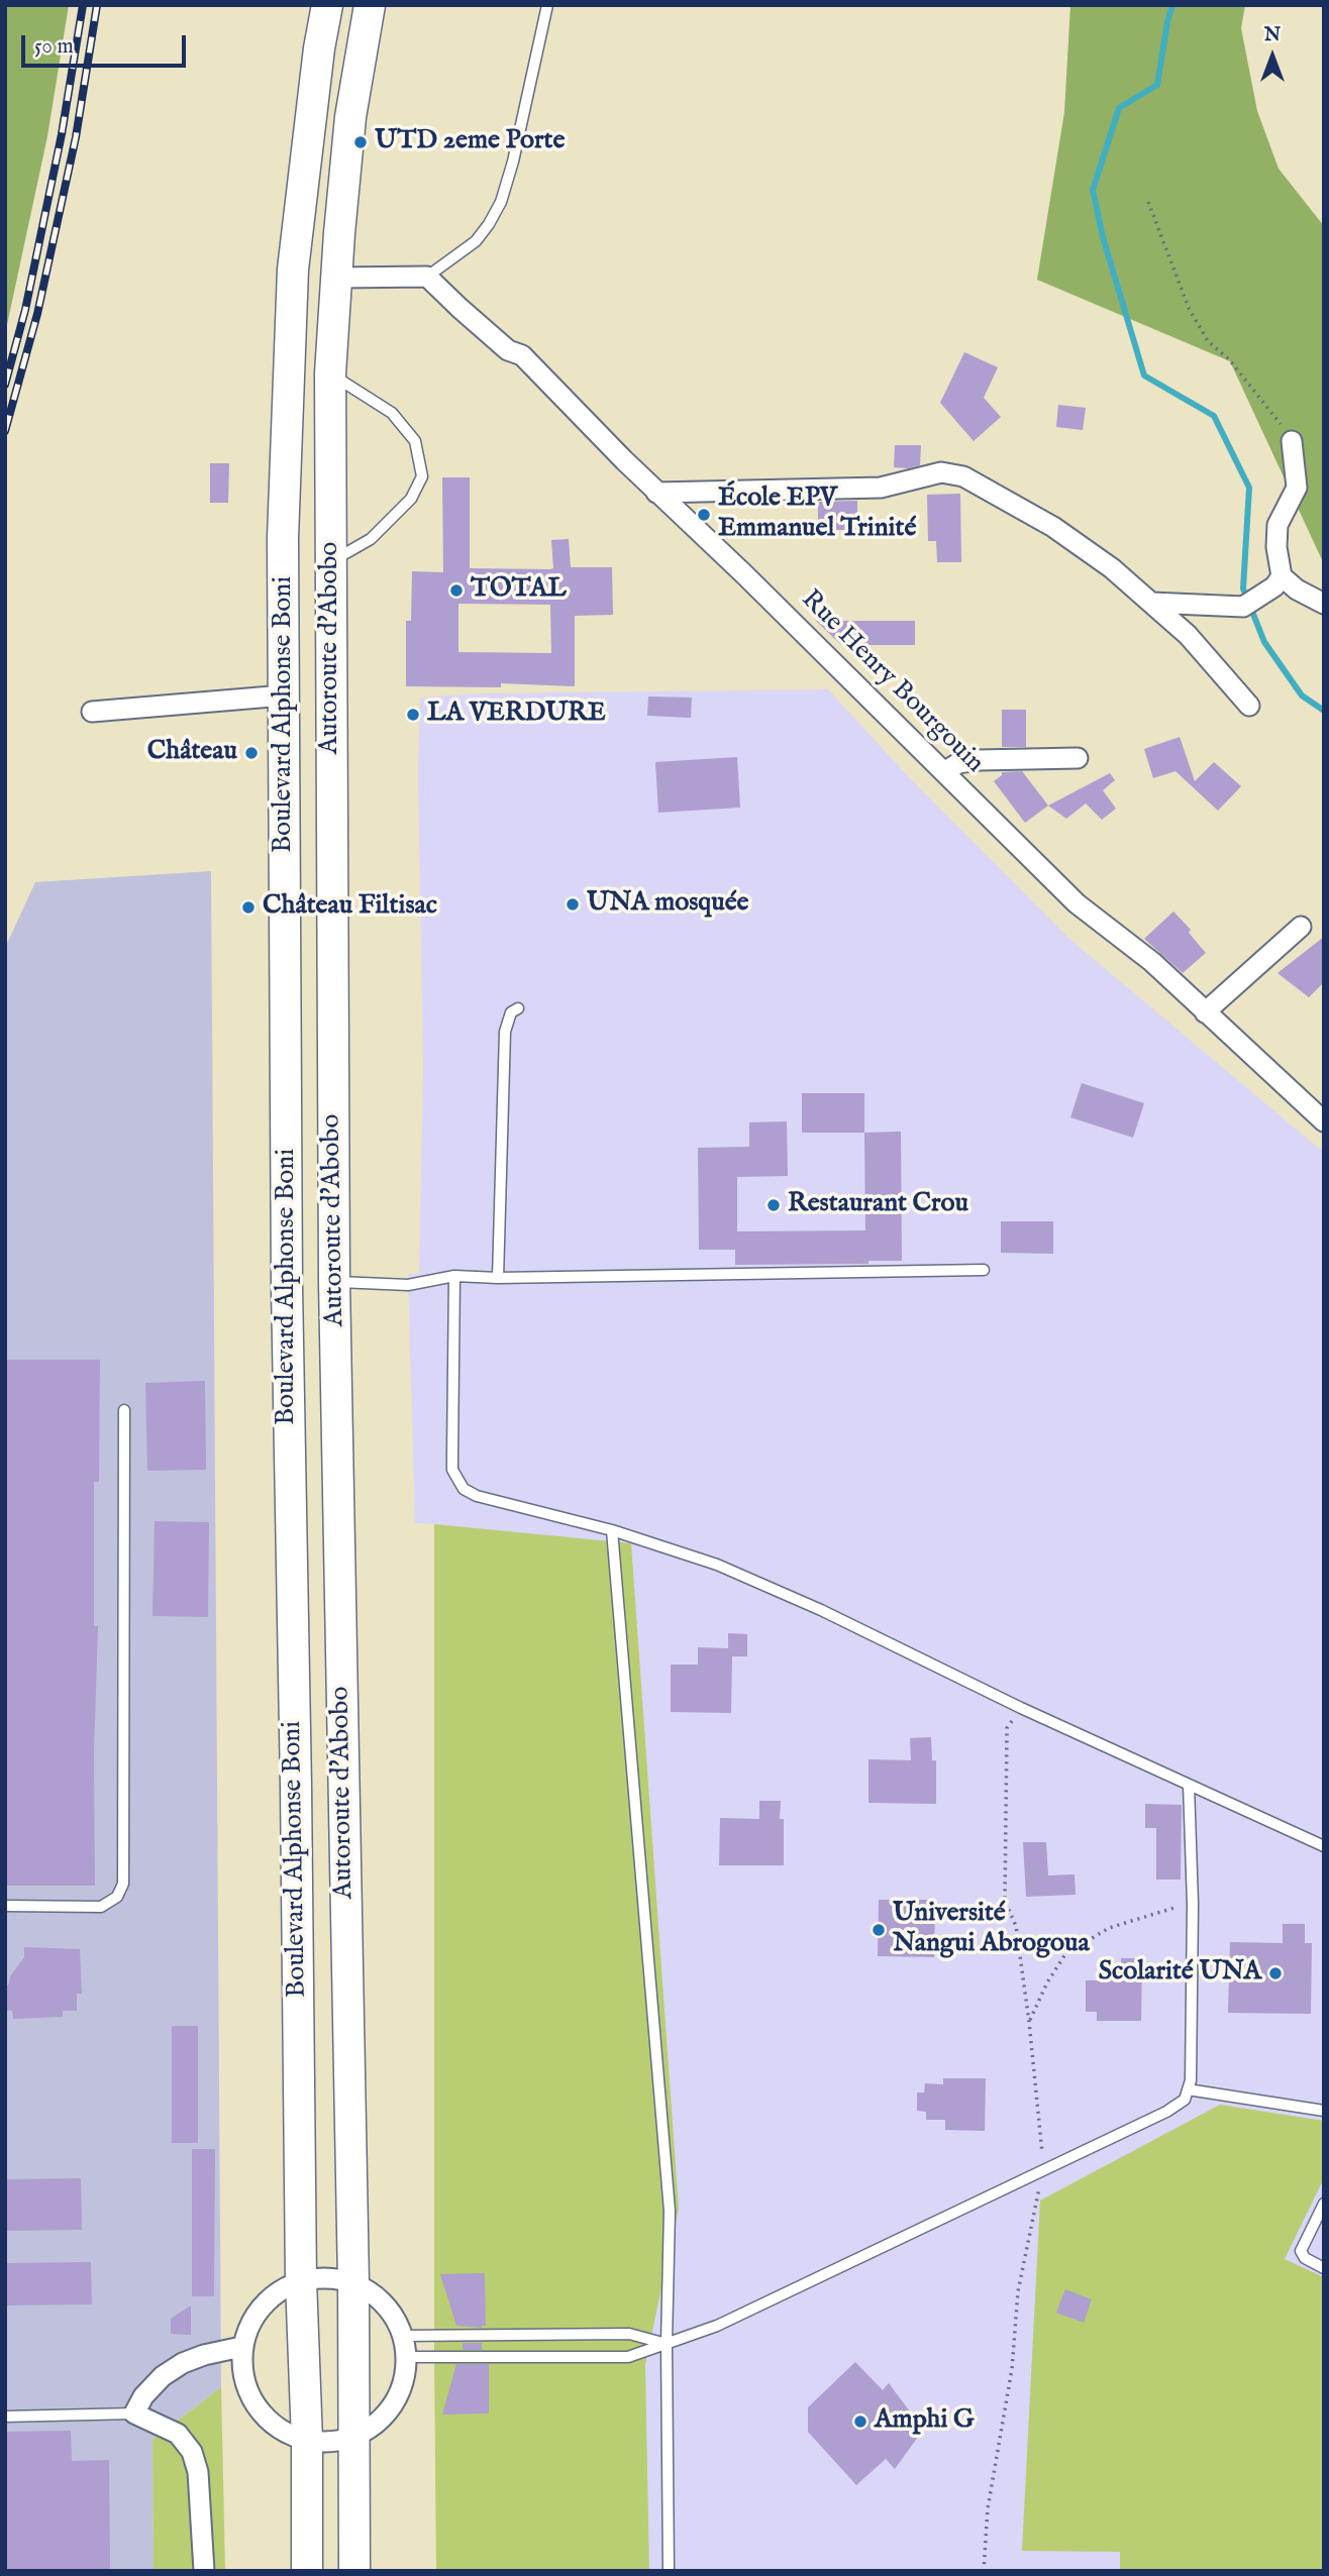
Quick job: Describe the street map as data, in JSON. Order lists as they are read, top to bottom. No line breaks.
{"streets":{"main road":["Autoroute d'Abobo","Boulevard Alphonse Boni"],"street":["Rue Henry Bourgouin"]},"places":["UTD 2eme Porte","École EPV Emmanuel Trinité","TOTAL","LA VERDURE","Château","UNA mosquée","Château Filtisac","Restaurant Crou","Université Nangui Abrogoua","Scolarité UNA","Amphi G"],"scale_bar":"50 m","north":"top"}
